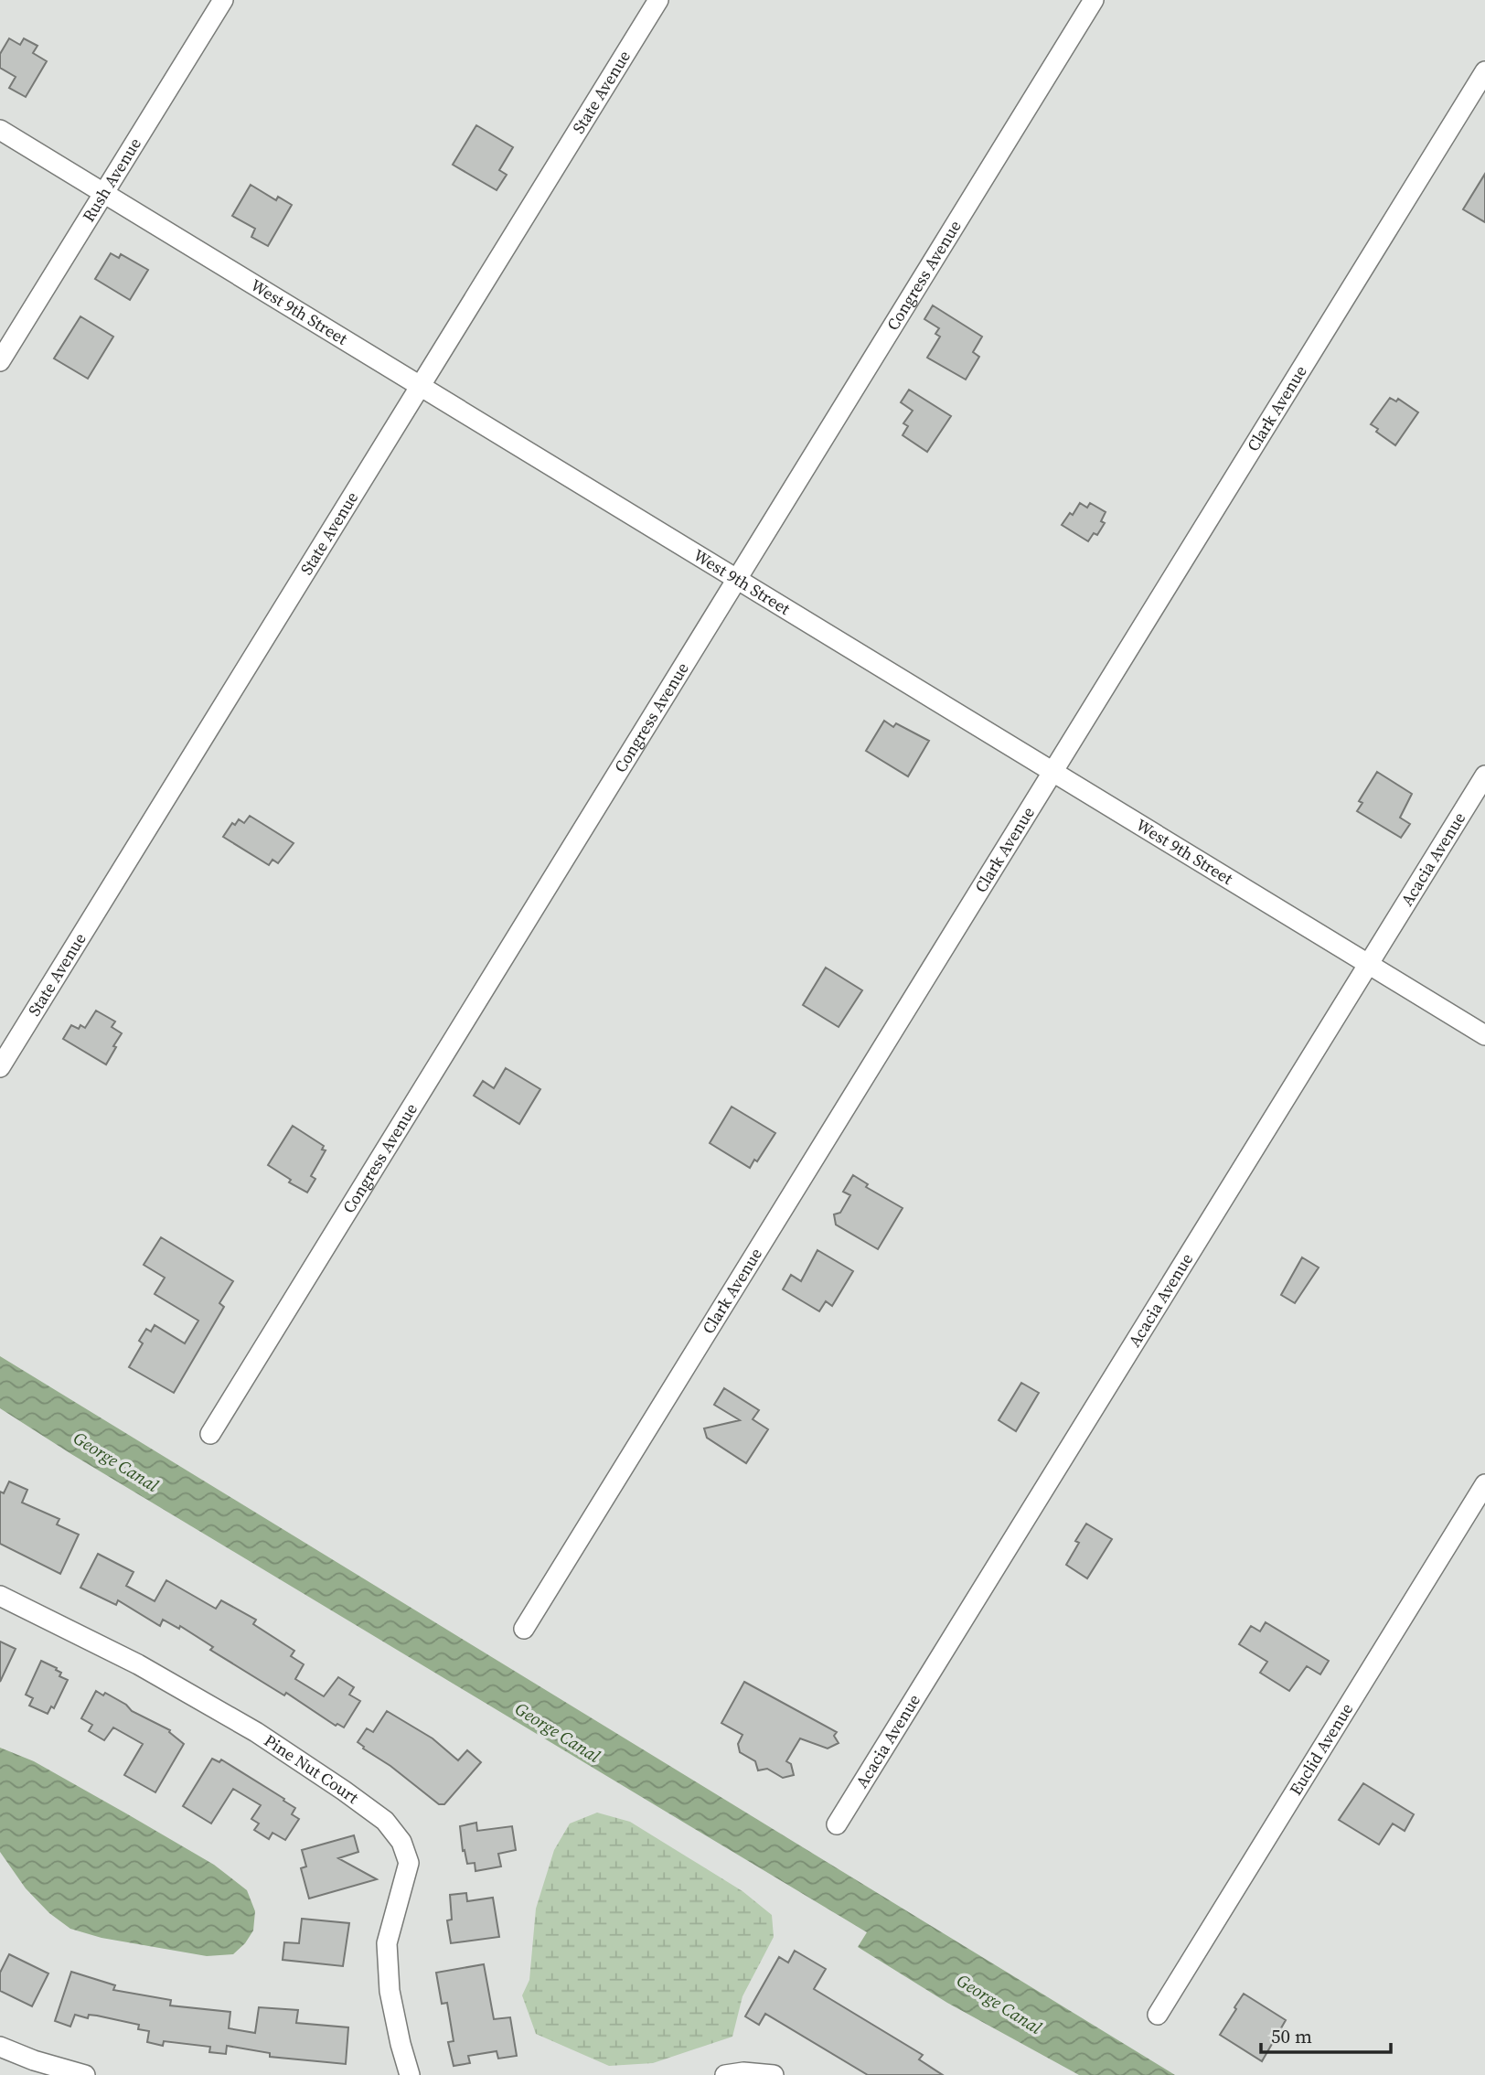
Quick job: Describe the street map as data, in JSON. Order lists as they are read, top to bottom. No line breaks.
{"streets":{"street":["State Avenue","Rush Avenue","Congress Avenue","West 9th Street","Clark Avenue","Acacia Avenue","Euclid Avenue","Pine Nut Court"]},"crossings":[["State Avenue","West 9th Street"],["Rush Avenue","West 9th Street"],["Congress Avenue","West 9th Street"],["West 9th Street","Clark Avenue"],["West 9th Street","Acacia Avenue"]],"water":["George Canal"],"scale_bar":"50 m"}
